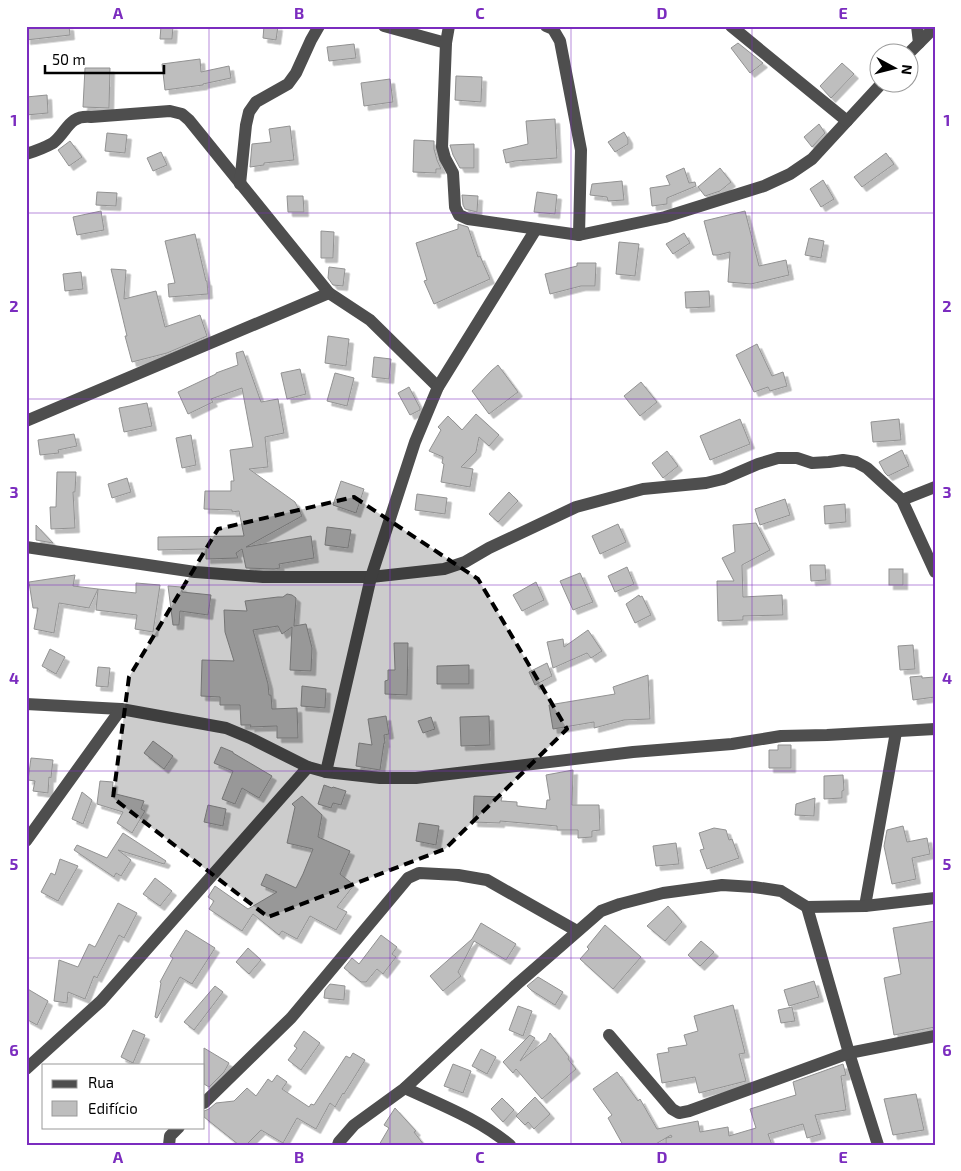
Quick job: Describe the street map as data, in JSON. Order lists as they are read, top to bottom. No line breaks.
{"legend":["Rua","Edifício"],"scale_bar":"50 m","north":"right","grid":{"columns":["A","B","C","D","E"],"rows":["1","2","3","4","5","6"]}}
